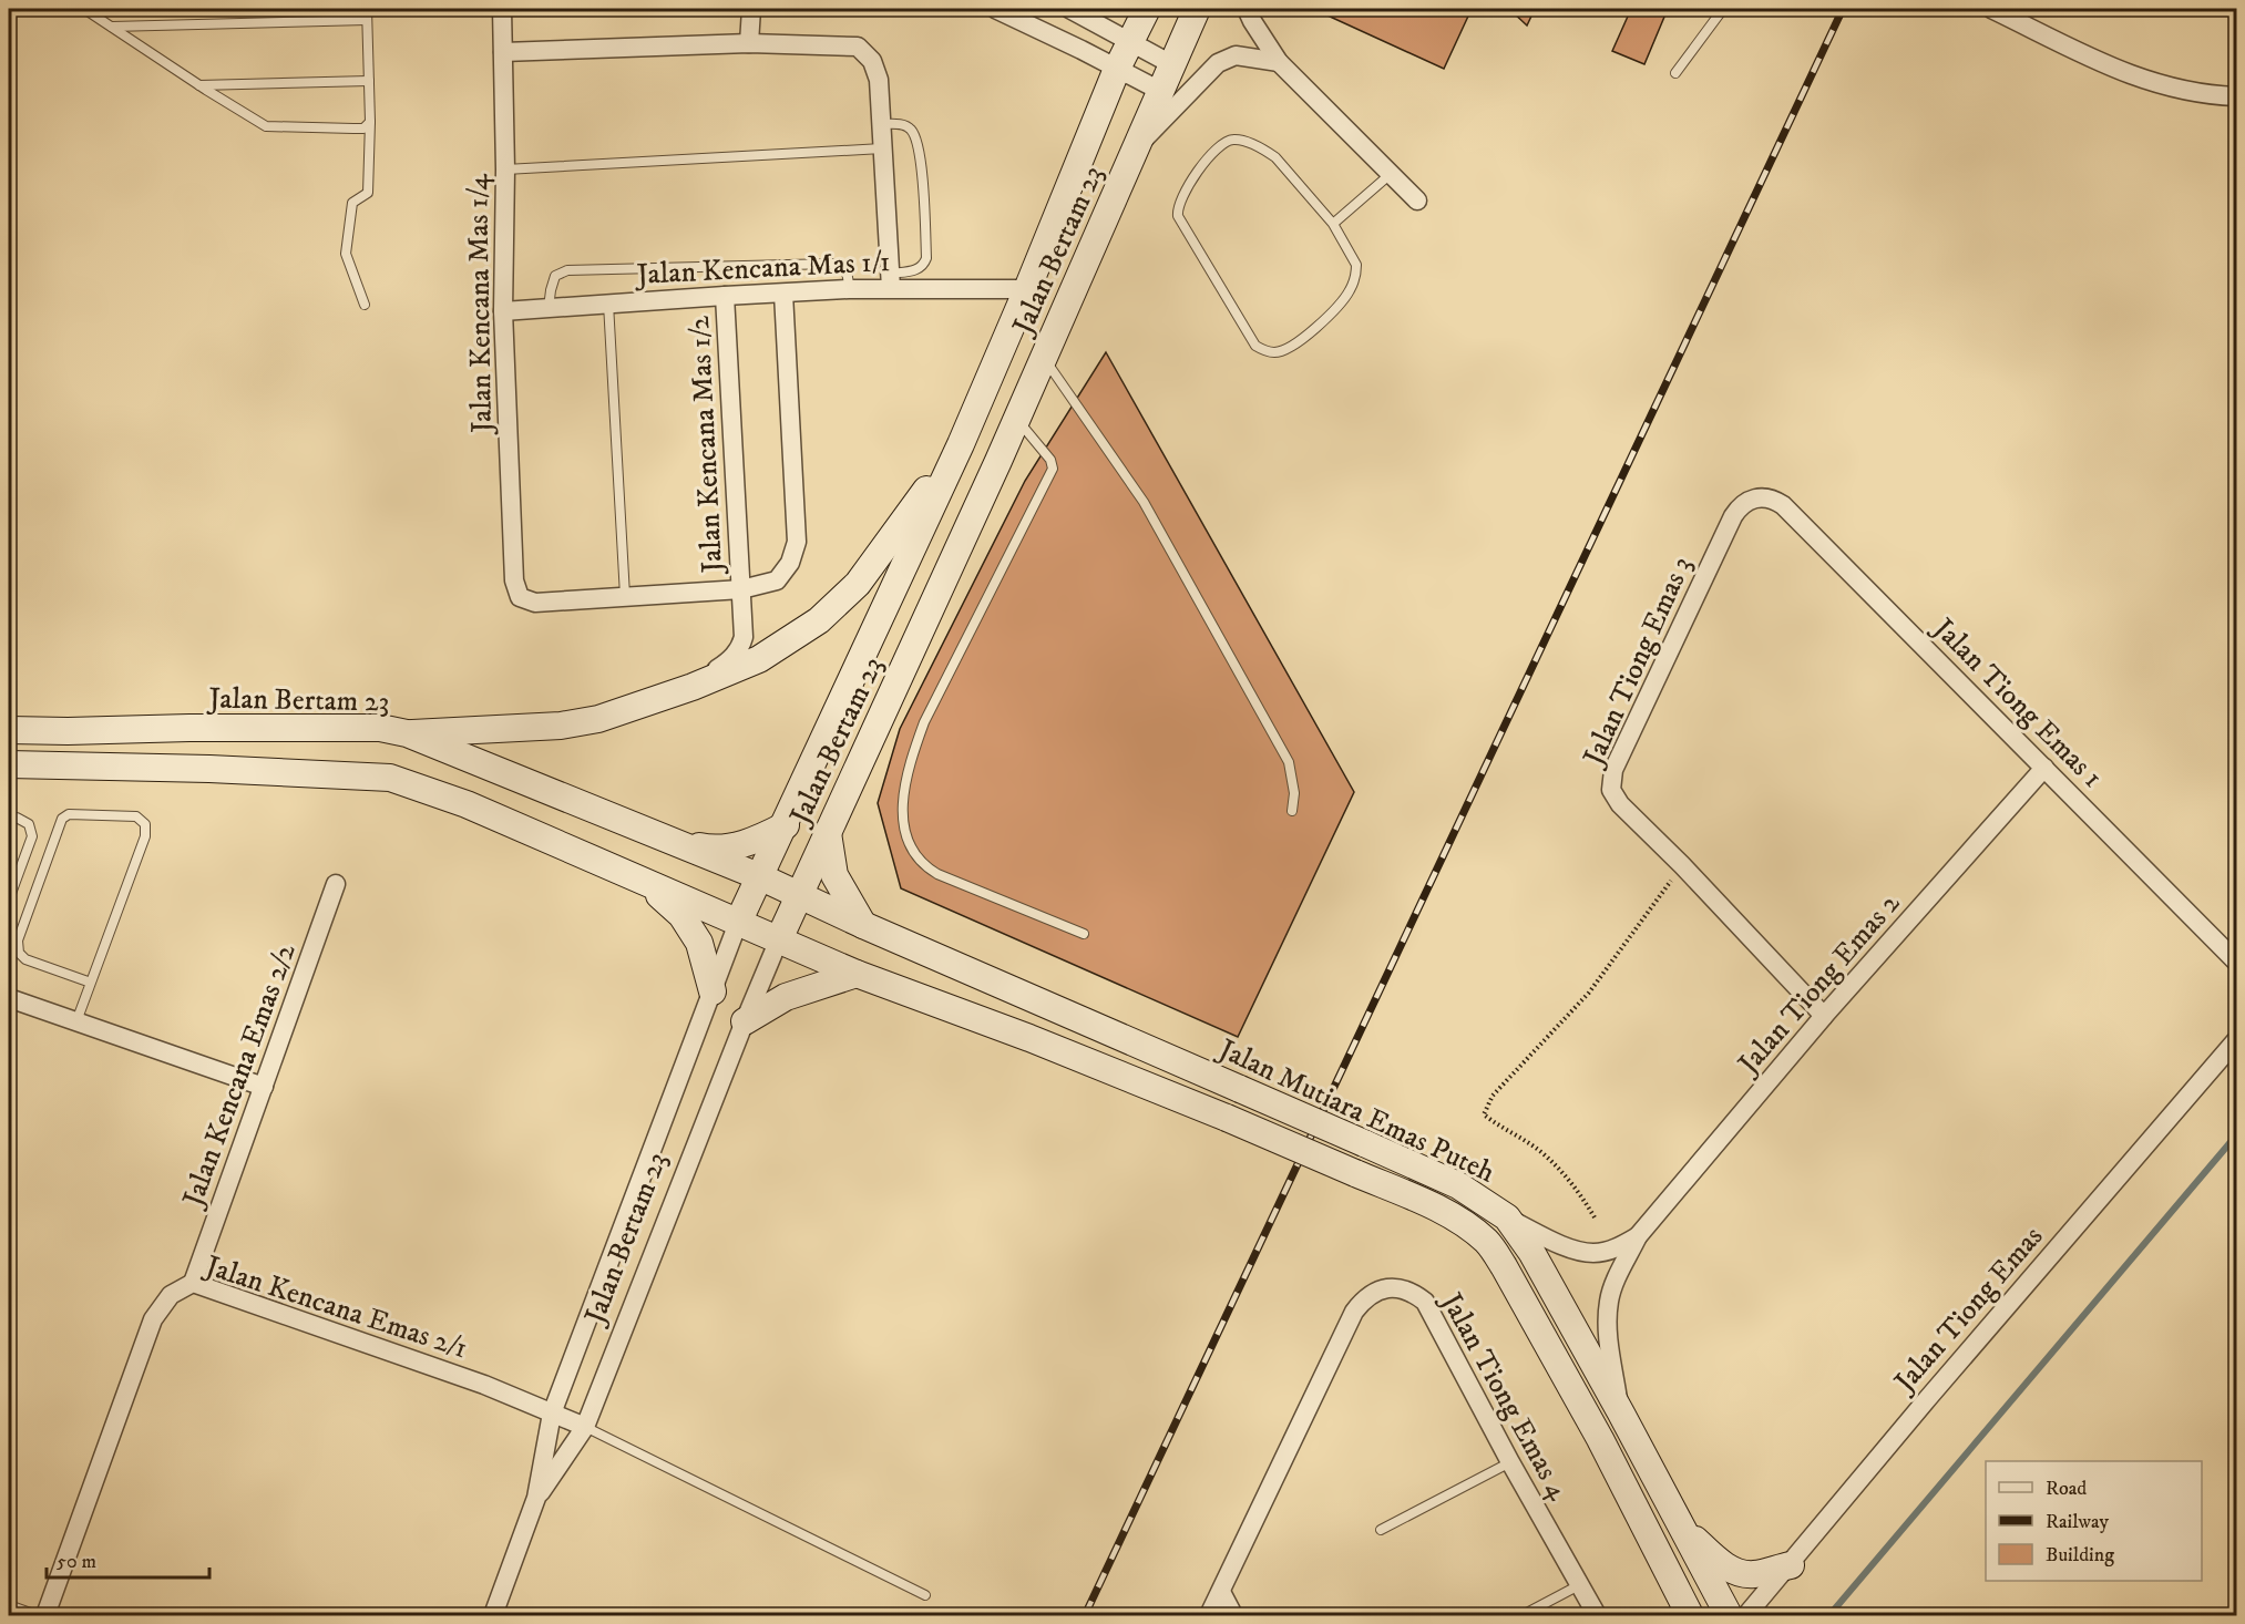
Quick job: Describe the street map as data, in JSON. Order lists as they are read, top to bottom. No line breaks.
{"streets":{"street":["Jalan Bertam 23","Jalan Kencana Mas 1/1","Jalan Kencana Mas 1/4","Jalan Kencana Mas 1/2","Jalan Tiong Emas 3","Jalan Tiong Emas 1","Jalan Tiong Emas 2","Jalan Kencana Emas 2/2","Jalan Mutiara Emas Puteh","Jalan Kencana Emas 2/1","Jalan Tiong Emas","Jalan Tiong Emas 4"]},"crossings":[["Jalan Bertam 23","Jalan Kencana Mas 1/1"],["Jalan Bertam 23","Jalan Mutiara Emas Puteh"],["Jalan Bertam 23","Jalan Kencana Emas 2/1"],["Jalan Kencana Mas 1/1","Jalan Kencana Mas 1/4"],["Jalan Kencana Mas 1/1","Jalan Kencana Mas 1/2"],["Jalan Tiong Emas 3","Jalan Tiong Emas 1"],["Jalan Tiong Emas 3","Jalan Tiong Emas 2"],["Jalan Tiong Emas 1","Jalan Tiong Emas 2"],["Jalan Tiong Emas 2","Jalan Mutiara Emas Puteh"],["Jalan Kencana Emas 2/2","Jalan Kencana Emas 2/1"]],"legend":["Road","Railway","Building"],"scale_bar":"50 m"}
